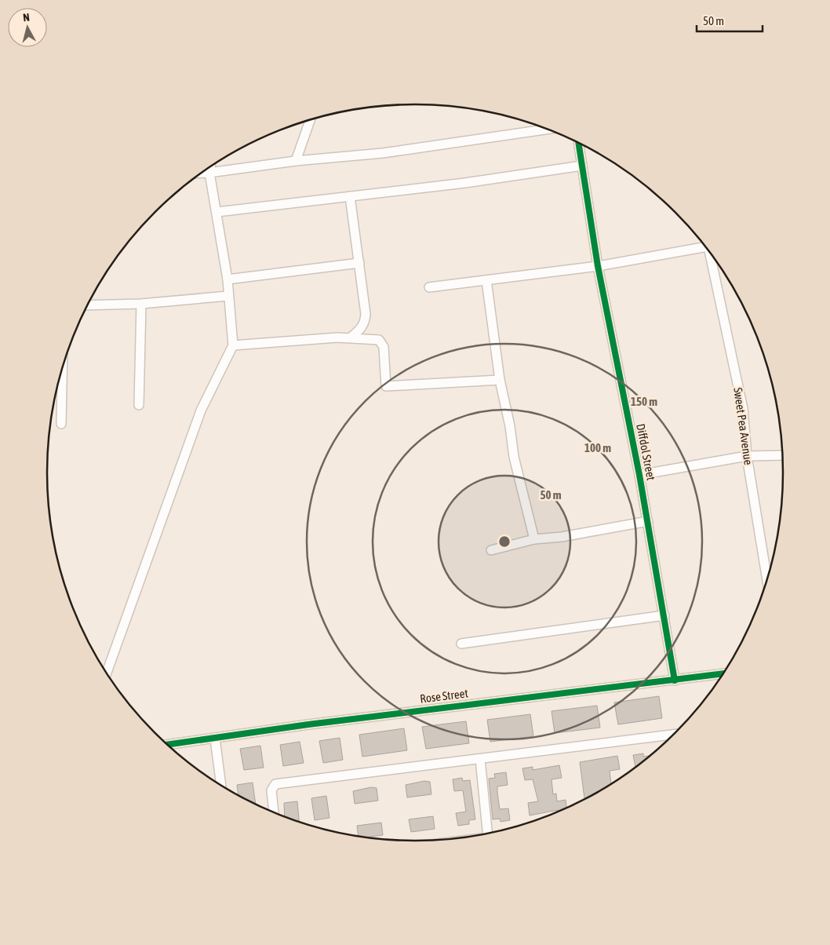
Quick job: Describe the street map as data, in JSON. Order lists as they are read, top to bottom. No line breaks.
{"streets":{"street":["Sweet Pea Avenue","Diffdol Street","Rose Street"]},"crossings":[["Diffdol Street","Rose Street"]],"scale_bar":"50 m","north":"top","rings":["150 m","100 m","50 m"]}
